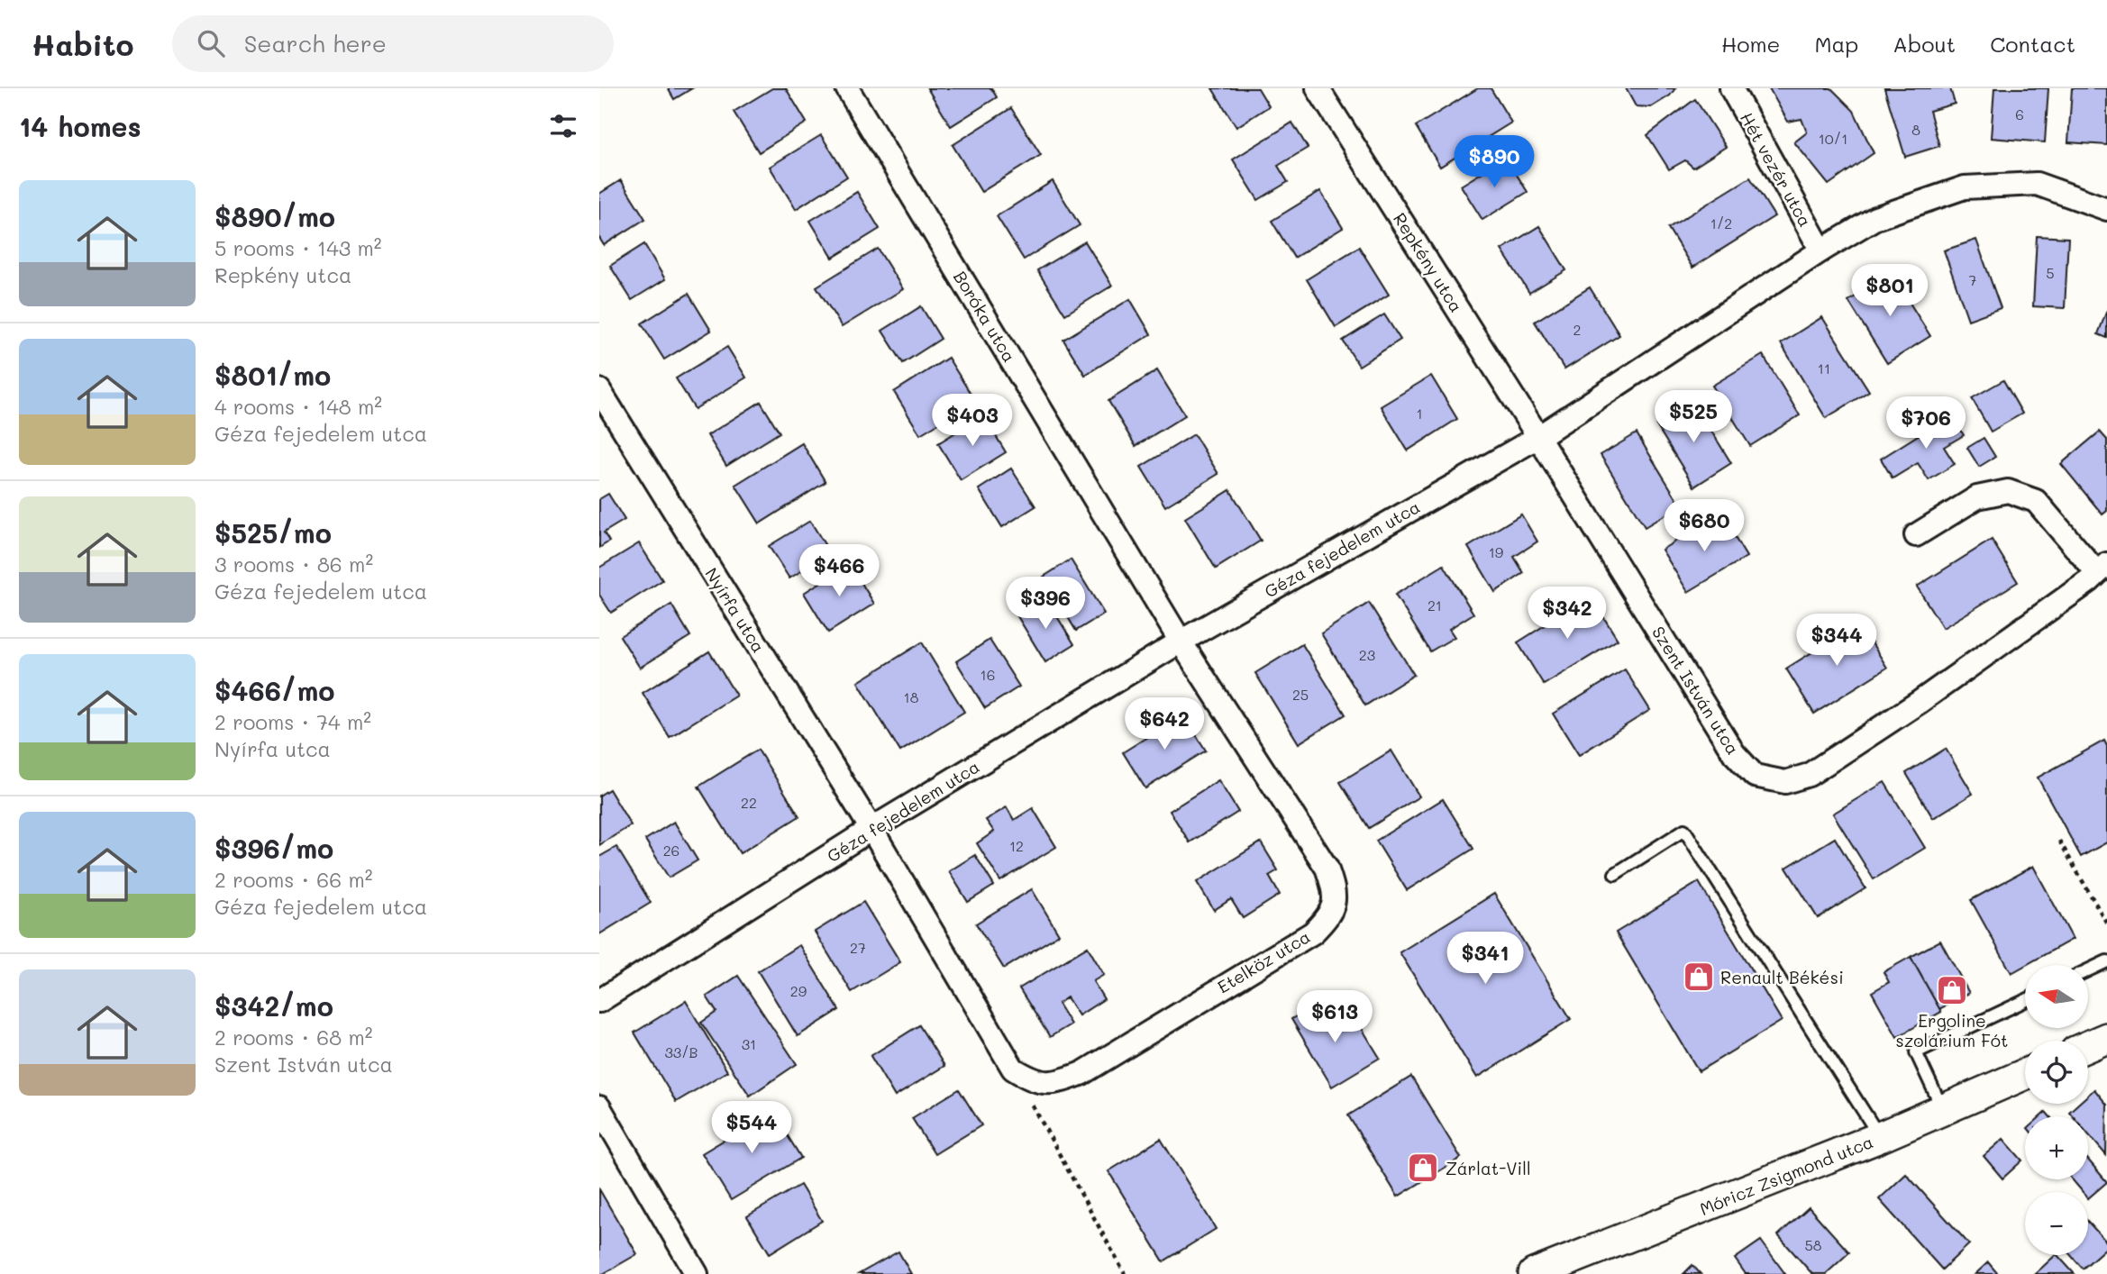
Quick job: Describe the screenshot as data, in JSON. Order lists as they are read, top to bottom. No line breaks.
{"streets":{"street":["Hét vezér utca","Repkény utca","Boróka utca","Géza fejedelem utca","Nyírfa utca","Szent István utca","Etelköz utca","Móricz Zsigmond utca"]},"crossings":[["Hét vezér utca","Géza fejedelem utca"],["Repkény utca","Géza fejedelem utca"],["Repkény utca","Szent István utca"],["Boróka utca","Géza fejedelem utca"],["Boróka utca","Etelköz utca"],["Géza fejedelem utca","Nyírfa utca"],["Géza fejedelem utca","Szent István utca"],["Géza fejedelem utca","Etelköz utca"]],"places":{"shop":["Renault Békési","Ergoline szolárium Fót","Zárlat-Vill"]},"house_numbers":["6","8","10/1","1/2","5","7","2","11","1","19","21","23","16","25","18","22","12","26","27","29","31","33/B","58"],"north":"left","page":{"header":"Habito","search":"Search here","nav":["Home","Map","About","Contact"],"heading":"14 homes","price":["$890","$801","$525","$403","$706","$680","$466","$396","$342","$344","$642","$341","$613","$544"],"list":[{"name":"$890/mo","note":"5 rooms · 143 m² · Repkény utca"},{"name":"$801/mo","note":"4 rooms · 148 m² · Géza fejedelem utca"},{"name":"$525/mo","note":"3 rooms · 86 m² · Géza fejedelem utca"},{"name":"$466/mo","note":"2 rooms · 74 m² · Nyírfa utca"},{"name":"$396/mo","note":"2 rooms · 66 m² · Géza fejedelem utca"},{"name":"$342/mo","note":"2 rooms · 68 m² · Szent István utca"}],"map_buttons":["+","−"]}}
